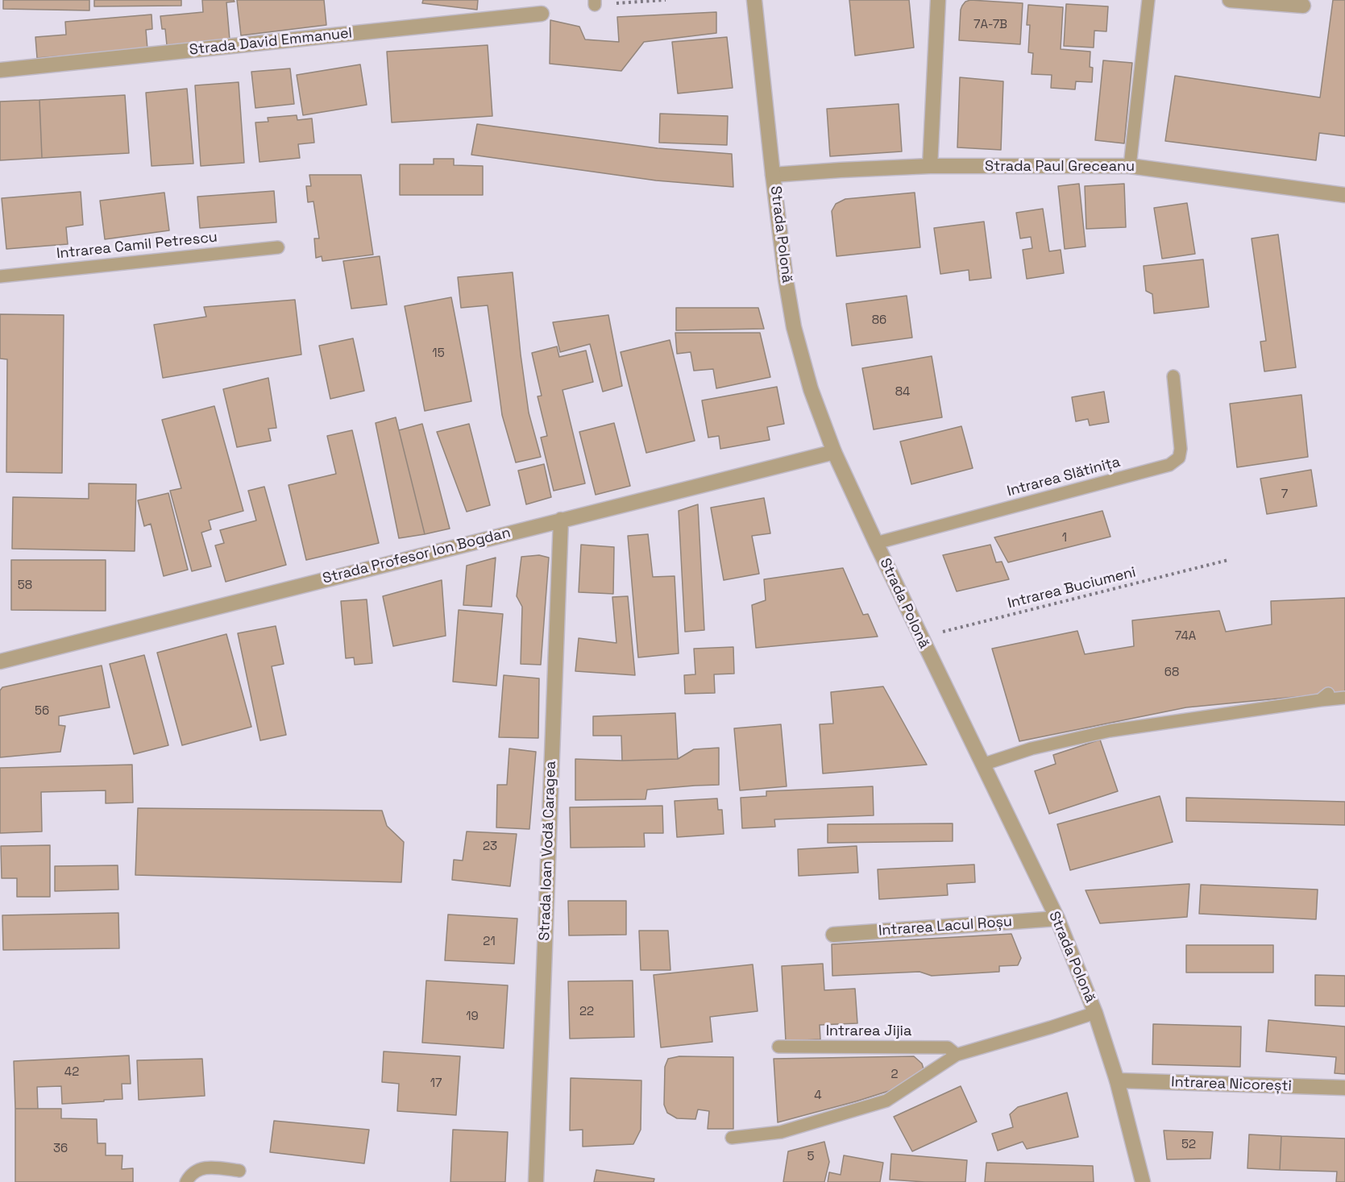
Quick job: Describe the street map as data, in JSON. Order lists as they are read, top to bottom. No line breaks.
{"streets":{"street":["Strada David Emmanuel","Strada Paul Greceanu","Strada Polonă","Strada Profesor Ion Bogdan","Strada Ioan Vodă Caragea","Intrarea Lacul Roșu","Intrarea Nicorești"],"lane":["Intrarea Camil Petrescu","Intrarea Slătinița","Intrarea Jijia"],"path":["Intrarea Buciumeni"]},"crossings":[["Strada Paul Greceanu","Strada Polonă"],["Strada Polonă","Intrarea Slătinița"],["Strada Polonă","Strada Profesor Ion Bogdan"],["Strada Polonă","Intrarea Buciumeni"],["Strada Polonă","Intrarea Lacul Roșu"],["Strada Polonă","Intrarea Nicorești"],["Strada Profesor Ion Bogdan","Strada Ioan Vodă Caragea"]],"house_numbers":["7A-7B","86","15","84","7","1","58","74A","68","56","23","21","22","19","42","2","17","4","52","36","5"]}
